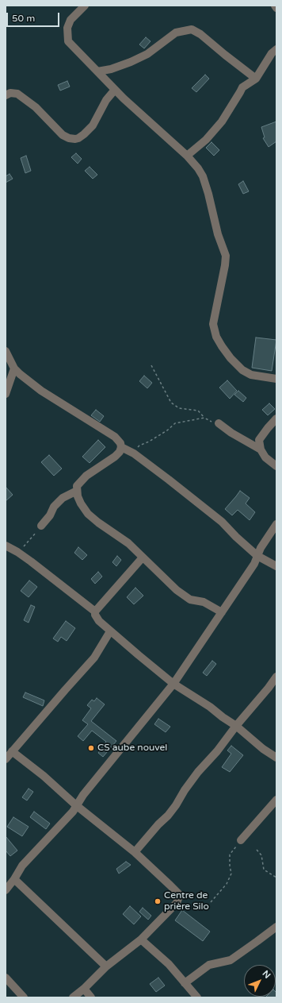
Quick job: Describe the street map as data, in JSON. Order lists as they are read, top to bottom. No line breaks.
{"places":["CS aube nouvel","Centre de prière Silo"],"scale_bar":"50 m","north":"top right"}
